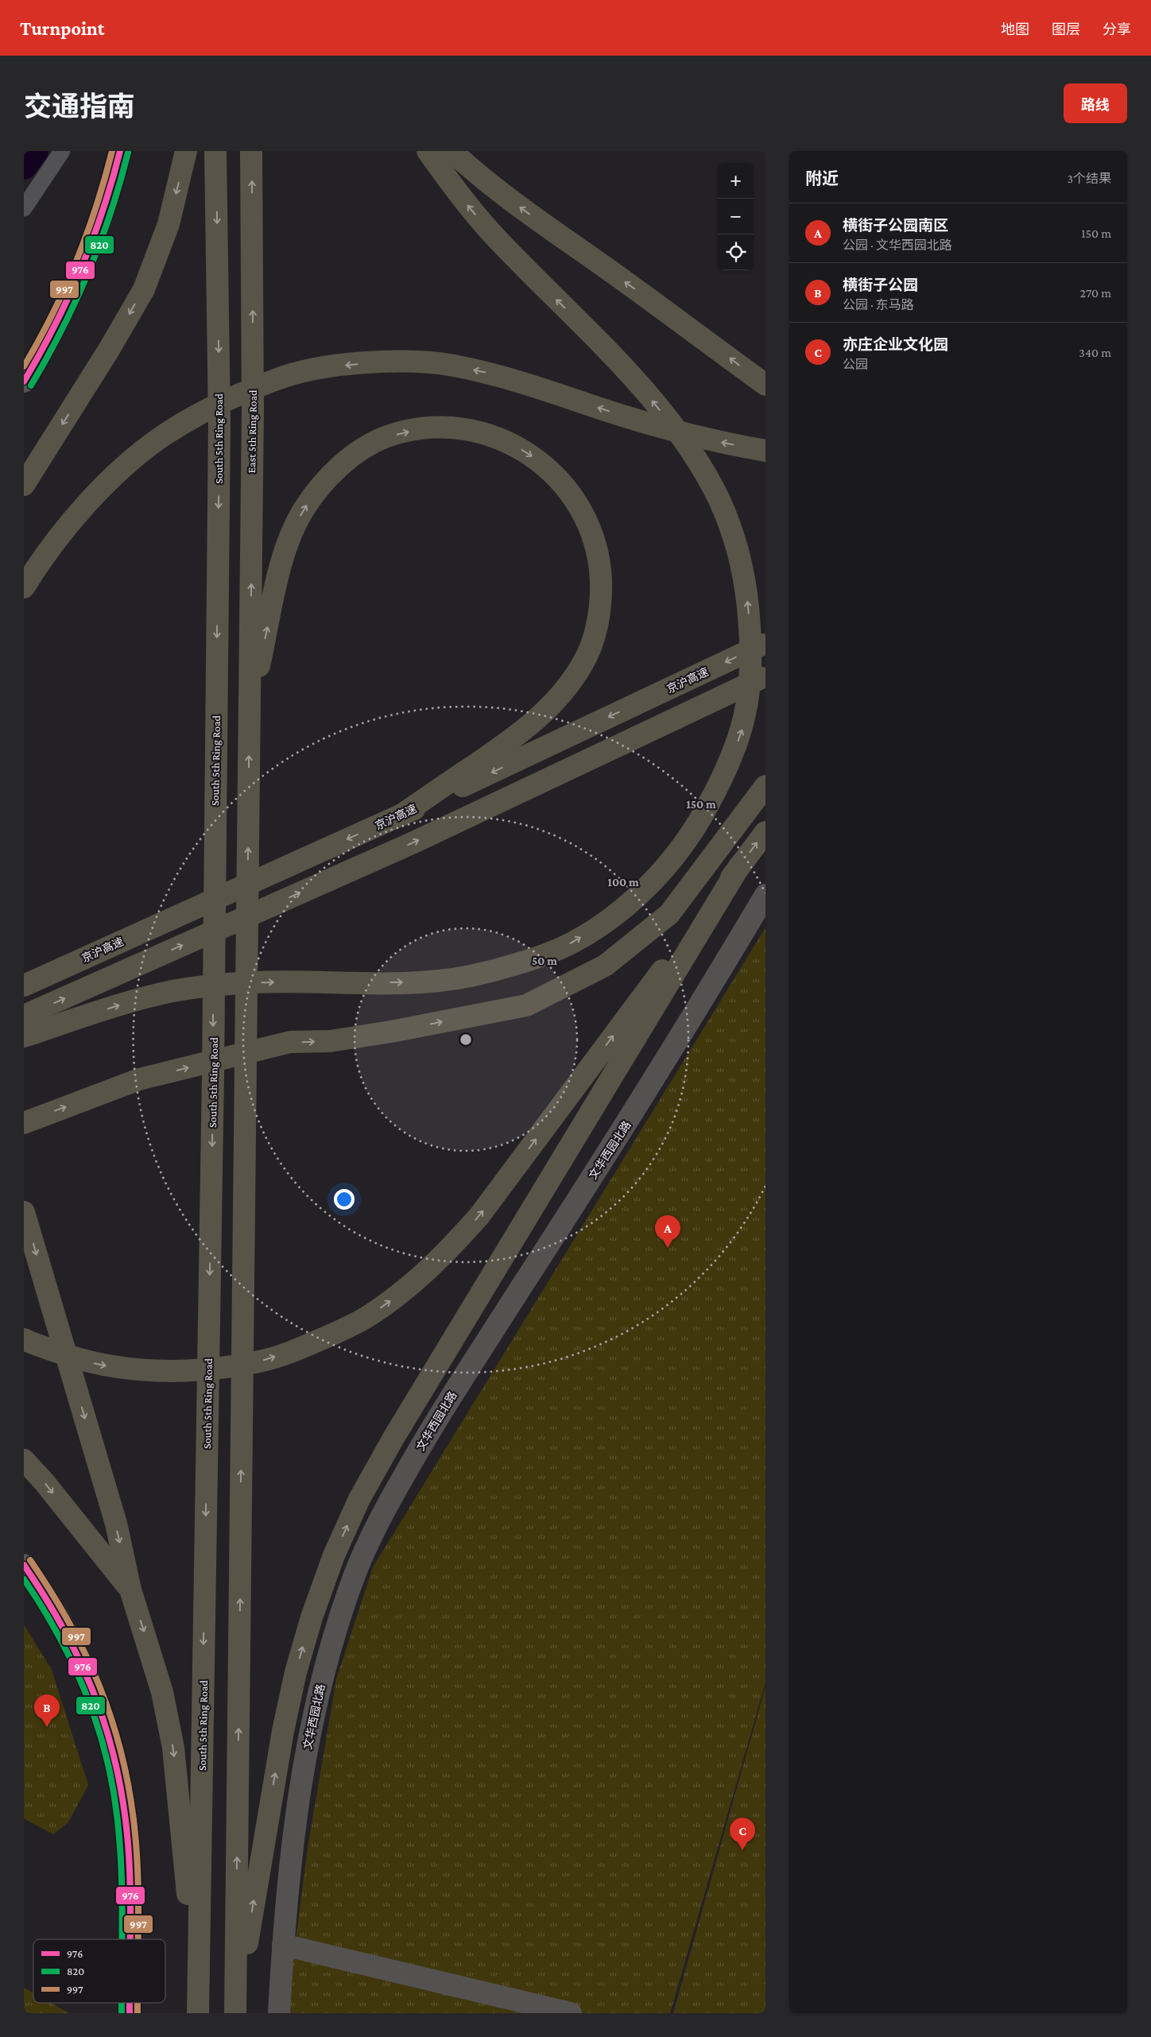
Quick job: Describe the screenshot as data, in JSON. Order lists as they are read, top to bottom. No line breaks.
{"streets":{"highway":["East 5th Ring Road","South 5th Ring Road","京沪高速"],"street":["文华西园北路"]},"one_way":["East 5th Ring Road"],"lines":["transit line 976","transit line 997","transit line 820"],"legend":["976","820","997"],"page":{"header":"Turnpoint","nav":["地图","图层","分享"],"title":"交通指南","buttons":"路线","heading":["附近","3个结果"],"map_buttons":["+","−"],"list":[{"mark":"A","name":"横街子公园南区","note":"公园 · 文华西园北路","value":"150 m"},{"mark":"B","name":"横街子公园","note":"公园 · 东马路","value":"270 m"},{"mark":"C","name":"亦庄企业文化园","note":"公园","value":"340 m"}],"pins":["A","B","C"]},"rings":["150 m","100 m","50 m"]}
